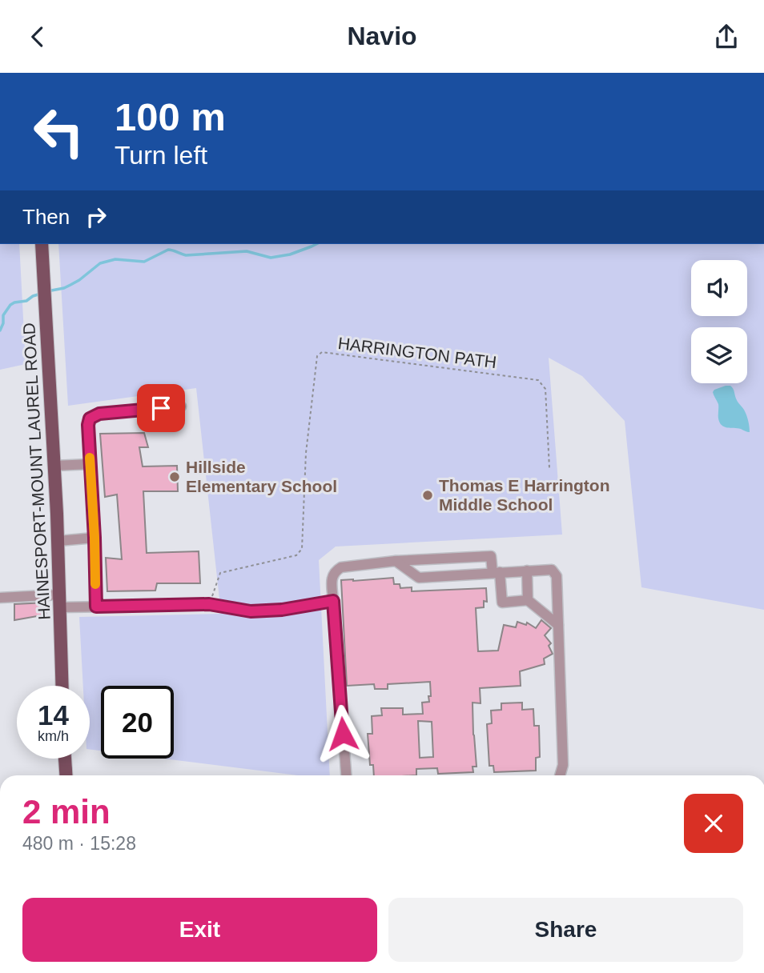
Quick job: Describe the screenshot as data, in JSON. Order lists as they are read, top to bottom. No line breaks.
{"streets":{"main road":["HAINESPORT-MOUNT LAUREL ROAD"],"path":["HARRINGTON PATH"]},"places":["Hillside Elementary School","Thomas E Harrington Middle School"],"page":{"header":"Navio","turn":["100 m","Turn left"],"then":"Then","speed":"14 km/h","limit":"20","heading":["2 min","480 m · 15:28"],"buttons":["Exit","Share"]}}
